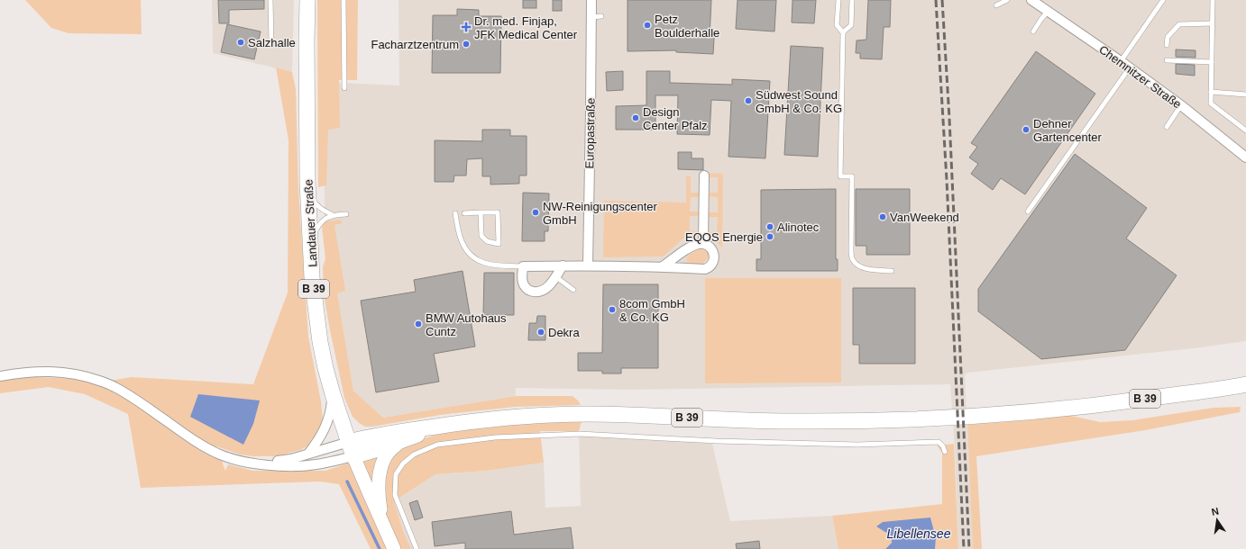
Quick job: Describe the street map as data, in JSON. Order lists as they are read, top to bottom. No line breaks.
{"streets":{"main road":["Landauer Straße","B 39"],"street":["Chemnitzer Straße","Europastraße"]},"crossings":[["Landauer Straße","B 39"]],"water":["Libellensee"],"places":{"other":["Petz Boulderhalle","Salzhalle","Facharztzentrum","Südwest Sound GmbH & Co. KG","Design Center Pfalz","Dehner Gartencenter","NW-Reinigungscenter GmbH","VanWeekend","Alinotec","EQOS Energie","8com GmbH & Co. KG","BMW Autohaus Cuntz","Dekra"],"health":["Dr. med. Finjap, JFK Medical Center"]},"north":"top"}
